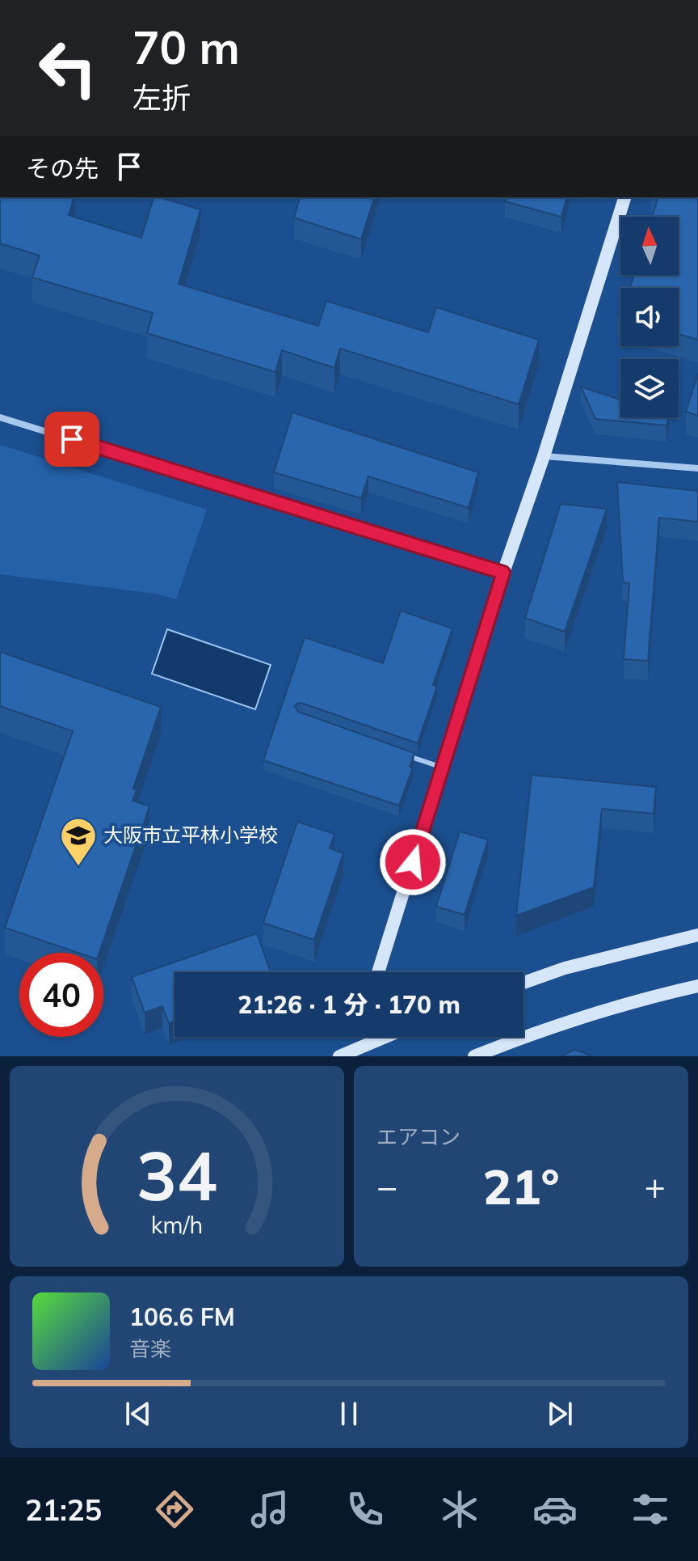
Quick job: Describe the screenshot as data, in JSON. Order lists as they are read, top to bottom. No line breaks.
{"places":{"school or university":["大阪市立平林小学校"]},"north":"top","page":{"turn":["70 m","左折"],"then":"その先","limit":"40","trip":"21:26 · 1 分 · 170 m","tile":"エアコン","heat":["−","21°","+"],"song":["106.6 FM","音楽"],"tabs":"21:25","gauge":["34","km/h"]}}
